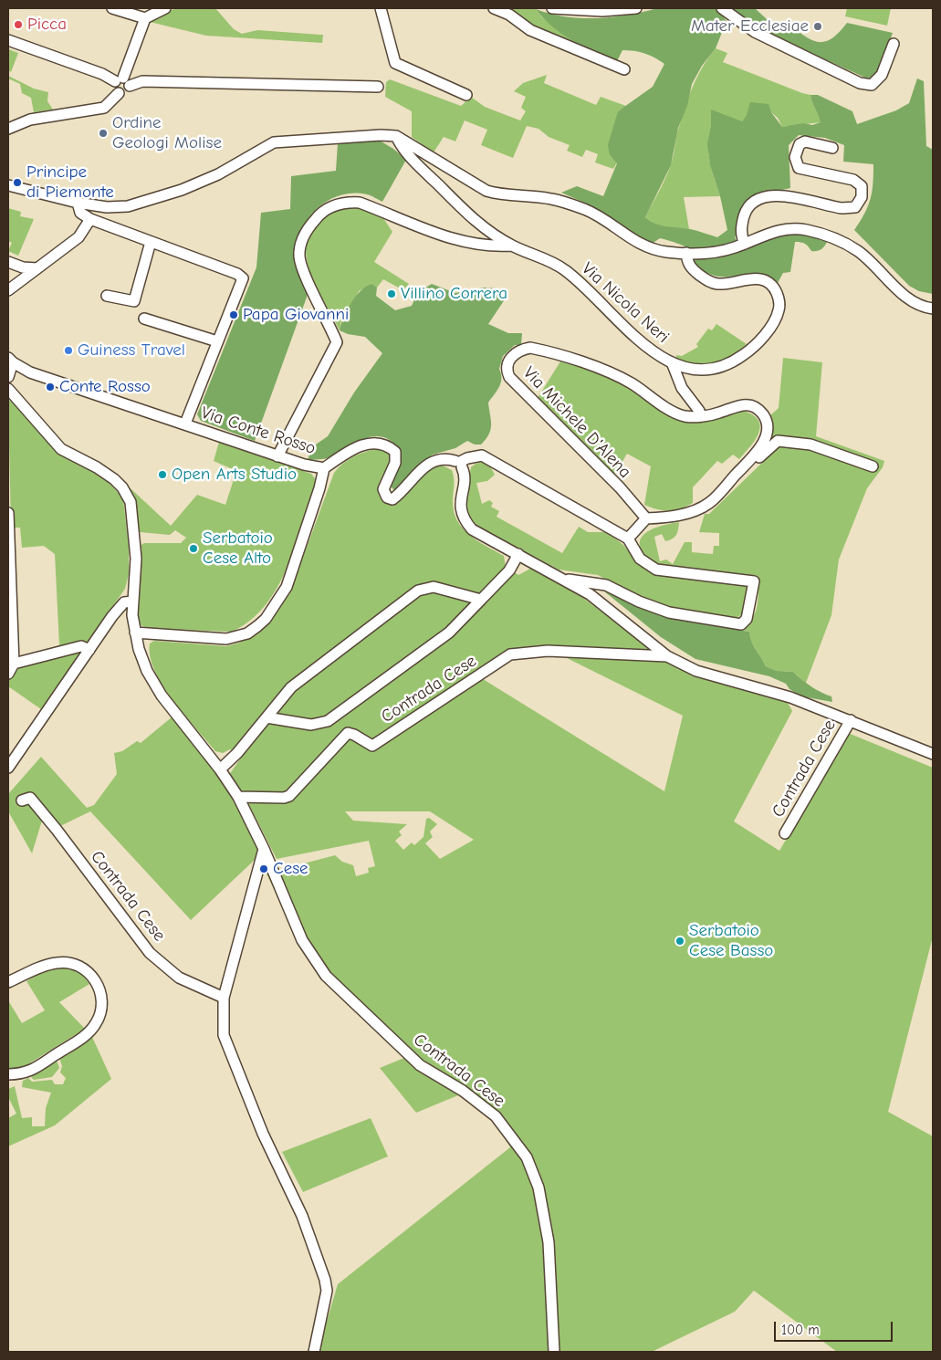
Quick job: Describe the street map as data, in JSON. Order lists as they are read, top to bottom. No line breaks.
{"streets":{"street":["Via Nicola Neri","Via Michele D'Alena","Via Conte Rosso","Contrada Cese"]},"places":["Picca","Mater Ecclesiae","Ordine Geologi Molise","Principe di Piemonte","Villino Correra","Papa Giovanni","Guiness Travel","Conte Rosso","Open Arts Studio","Serbatoio Cese Alto","Cese","Serbatoio Cese Basso"],"scale_bar":"100 m"}
